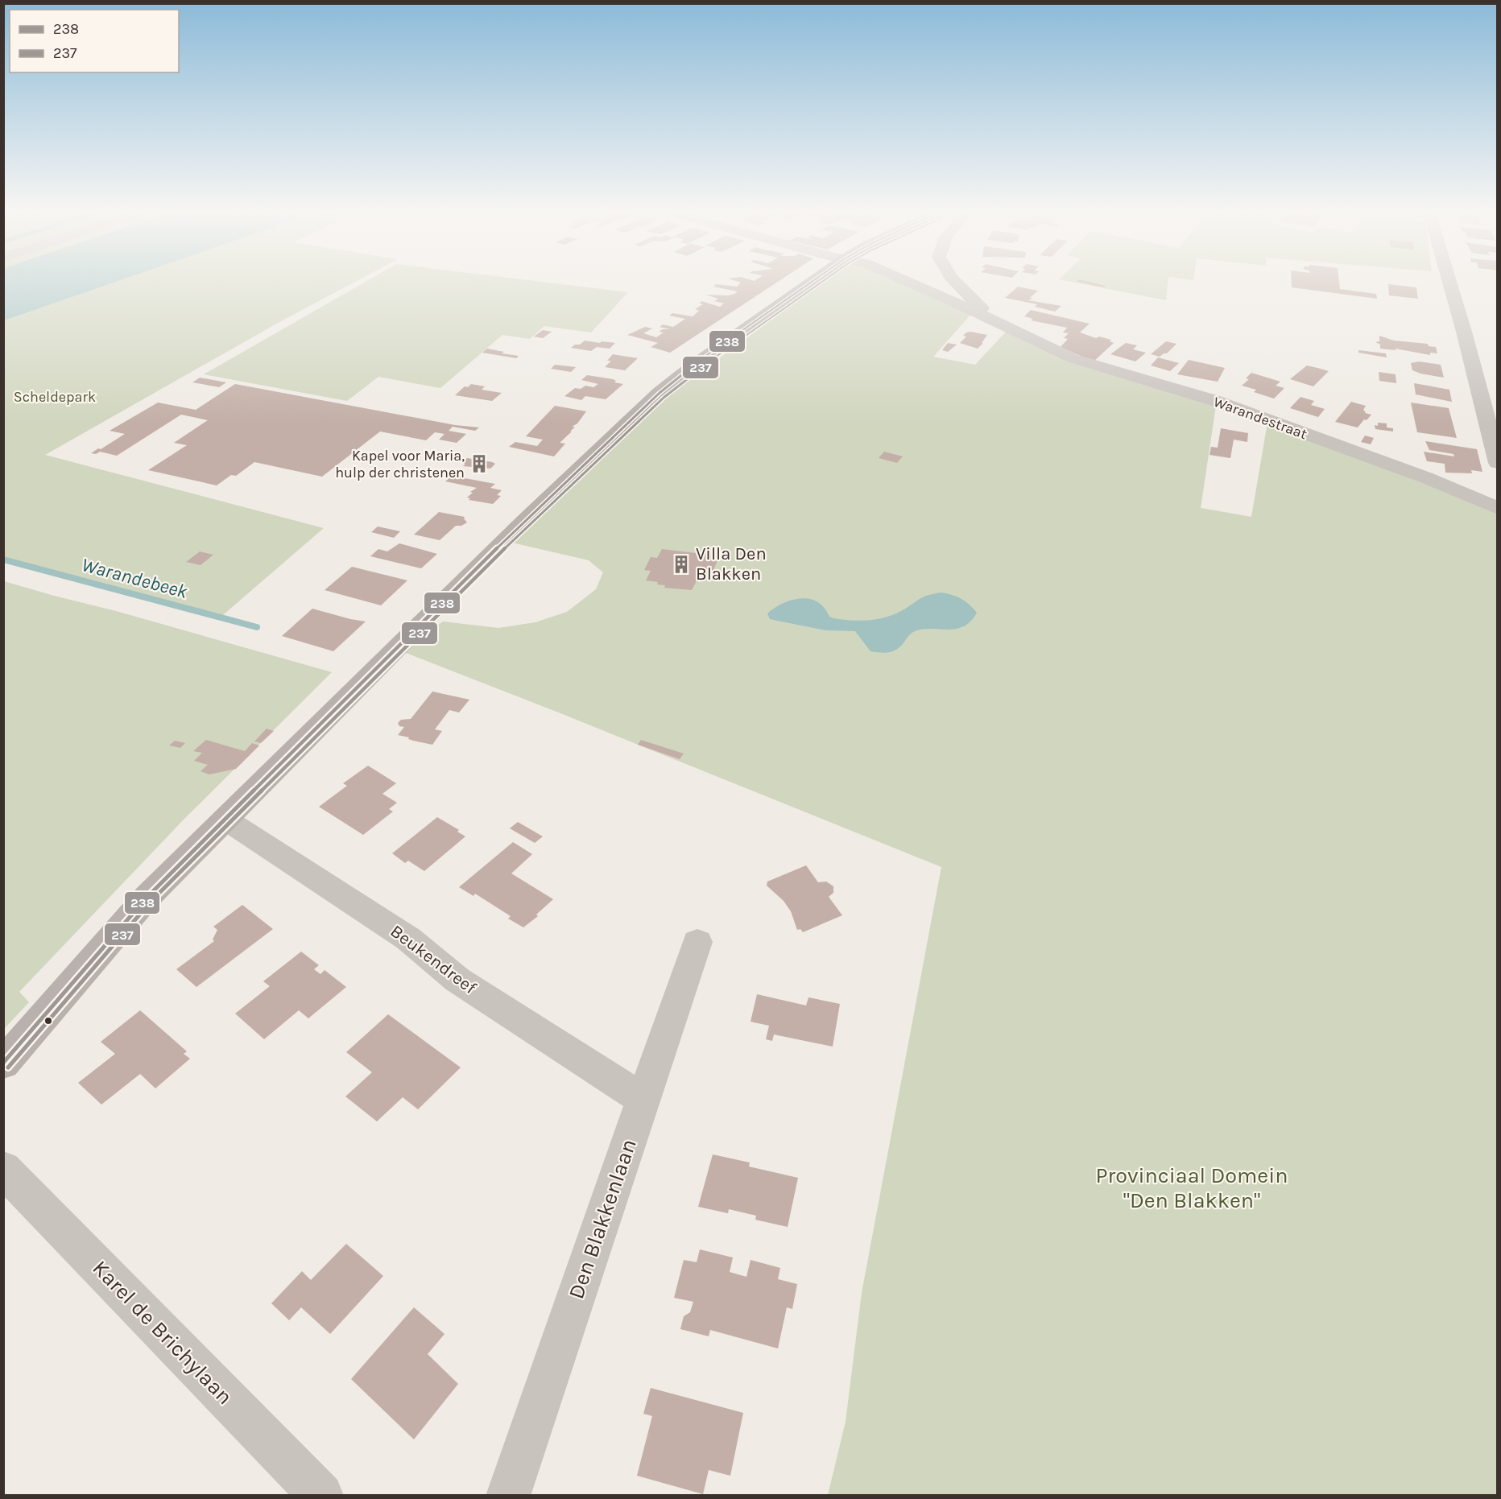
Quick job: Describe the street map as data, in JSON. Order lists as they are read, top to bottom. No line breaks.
{"streets":{"street":["Warandestraat","Beukendreef","Den Blakkenlaan","Karel de Brichylaan"]},"crossings":[["Beukendreef","Den Blakkenlaan"]],"water":["Warandebeek"],"parks":["Scheldepark","Provinciaal Domein \"Den Blakken\""],"places":{"building":["Kapel voor Maria, hulp der christenen","Villa Den Blakken"]},"lines":["transit line 238","transit line 237"],"legend":["238","237"]}
